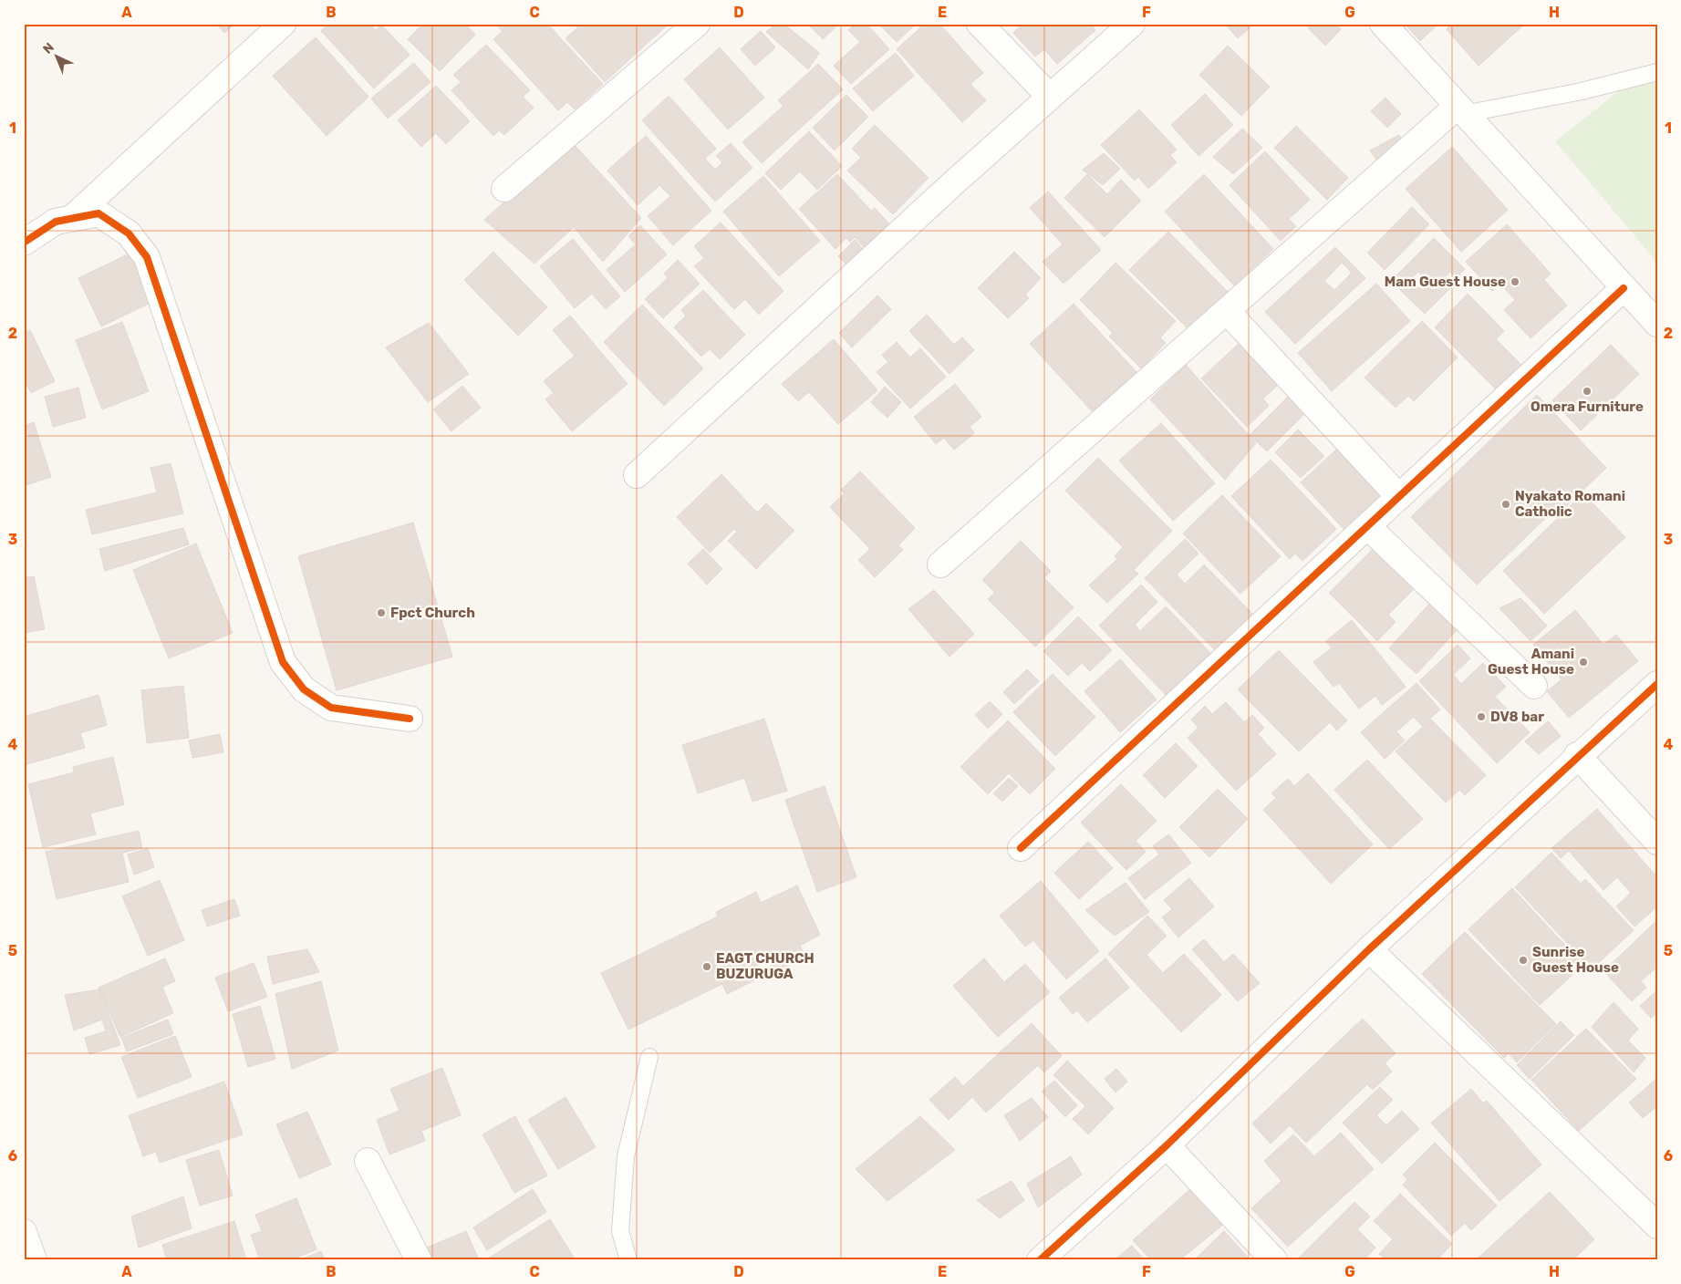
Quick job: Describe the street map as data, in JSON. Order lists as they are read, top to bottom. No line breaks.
{"places":["Mam Guest House","Omera Furniture","Nyakato Romani Catholic","Fpct Church","Amani Guest House","DV8 bar","Sunrise Guest House","EAGT CHURCH BUZURUGA"],"north":"top left","grid":{"columns":["A","B","C","D","E","F","G","H"],"rows":["1","2","3","4","5","6"]}}
